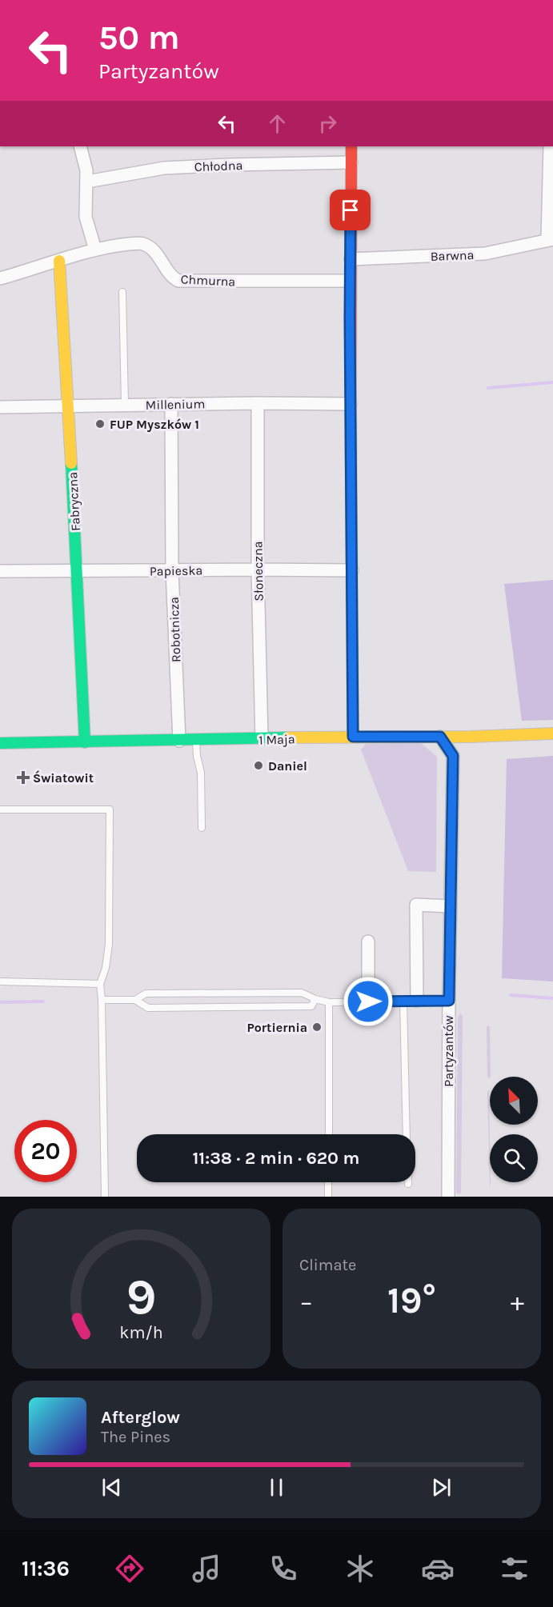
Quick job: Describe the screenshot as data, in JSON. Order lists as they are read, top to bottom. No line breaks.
{"streets":{"street":["Chłodna","Barwna","Chmurna","Millenium","Fabryczna","Papieska","Słoneczna","Robotnicza","1 Maja","Partyzantów"]},"crossings":[["Chmurna","Fabryczna"],["Millenium","Fabryczna"],["Millenium","Słoneczna"],["Millenium","Robotnicza"],["Fabryczna","Papieska"],["Fabryczna","1 Maja"],["Papieska","Słoneczna"],["Papieska","Robotnicza"],["Słoneczna","1 Maja"],["Robotnicza","1 Maja"],["1 Maja","Partyzantów"]],"places":{"other":["FUP Myszków 1","Daniel","Portiernia"],"health":["Światowit"]},"north":"top left","page":{"turn":["50 m","Partyzantów"],"limit":"20","trip":"11:38 · 2 min · 620 m","tile":"Climate","heat":["−","19°","+"],"song":["Afterglow","The Pines"],"tabs":"11:36","gauge":["9","km/h"]}}
